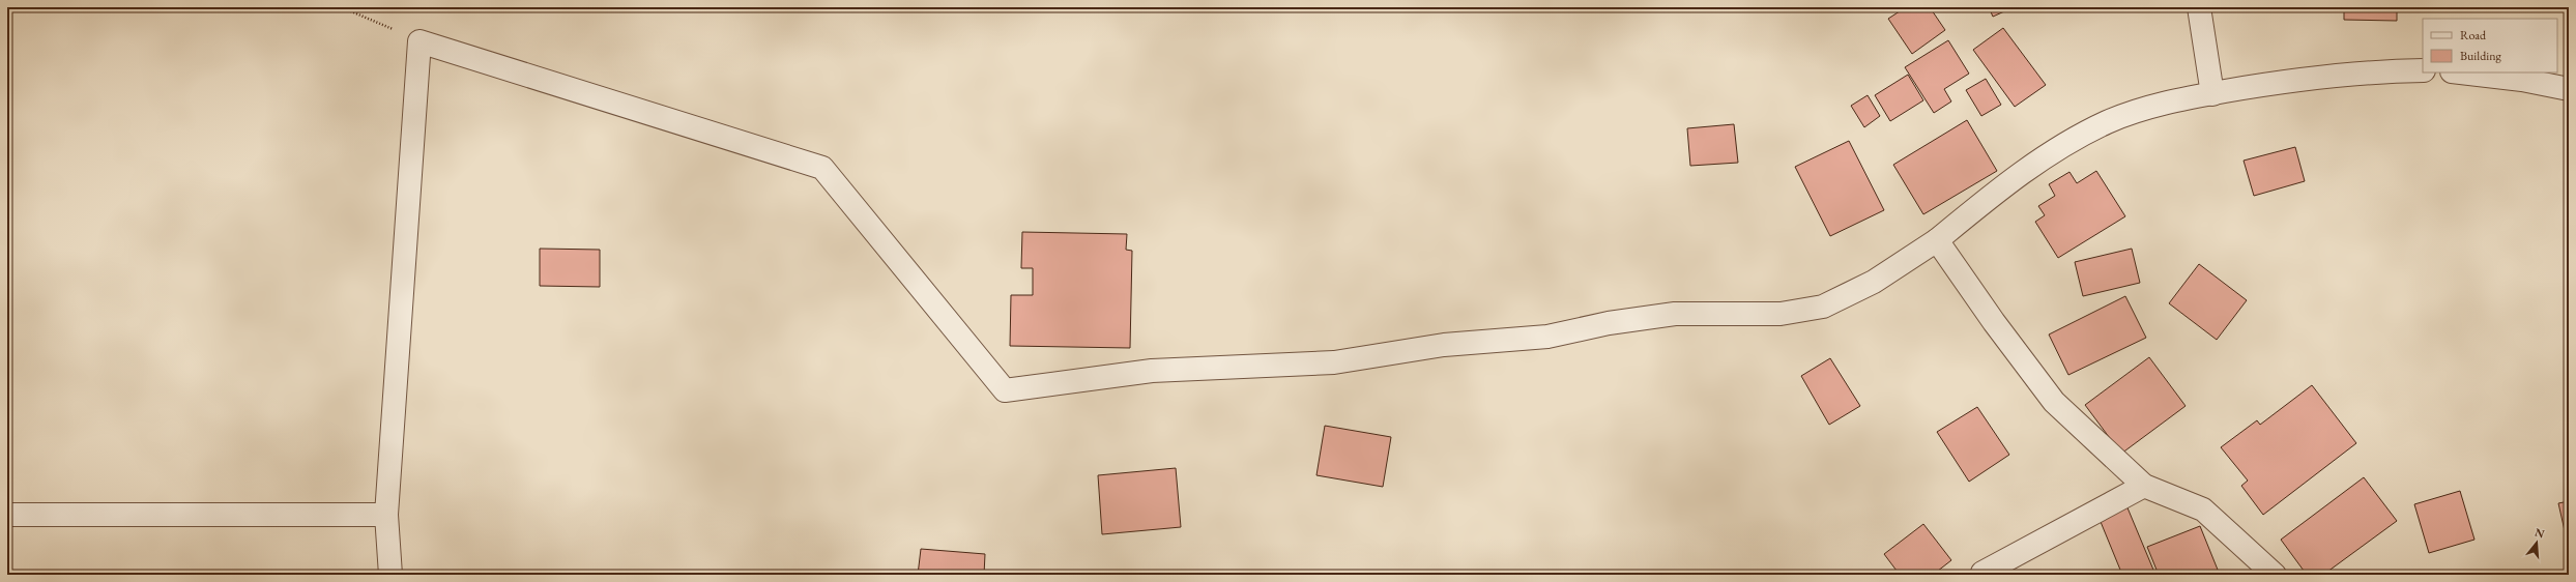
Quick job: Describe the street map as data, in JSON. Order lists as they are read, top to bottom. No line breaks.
{"legend":["Road","Building"],"north":"top"}
